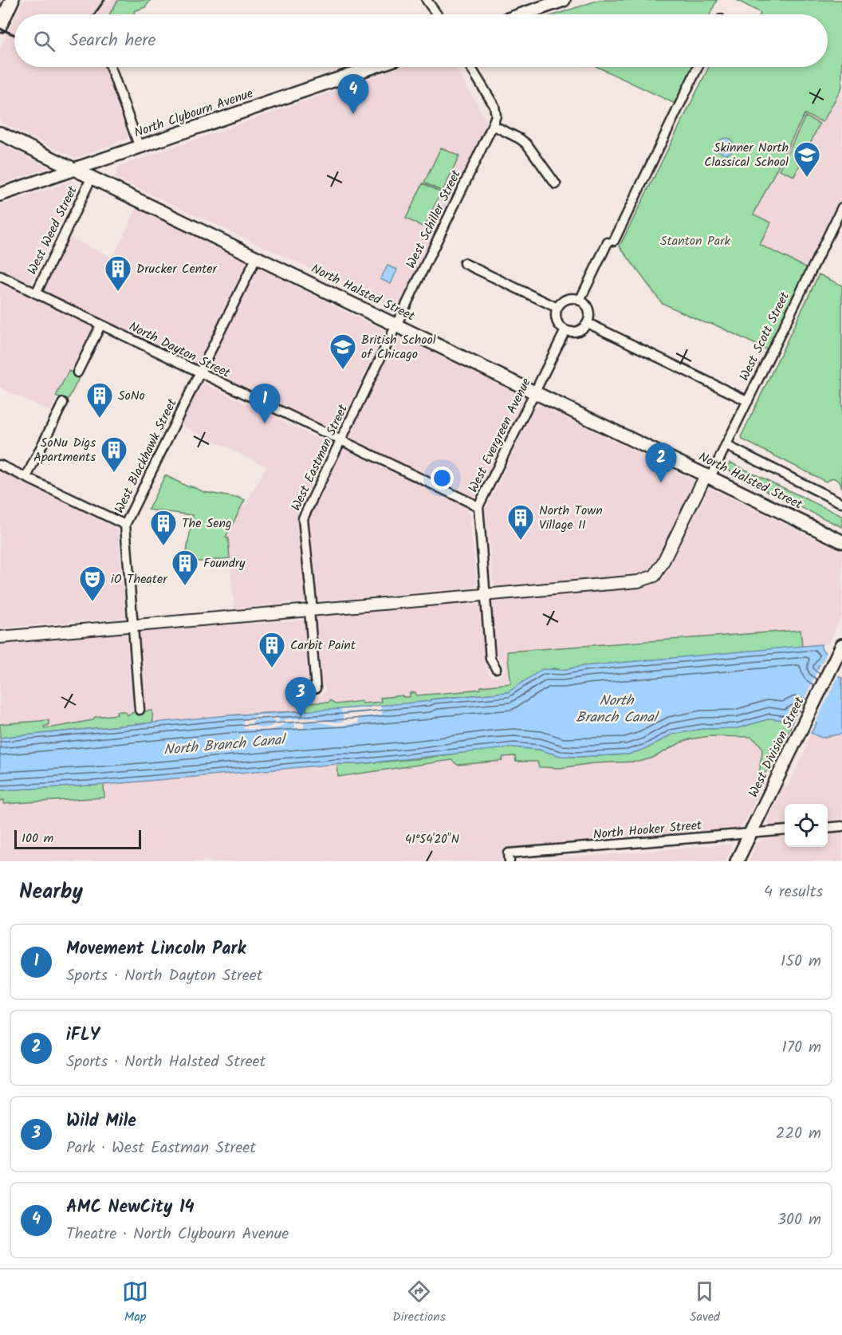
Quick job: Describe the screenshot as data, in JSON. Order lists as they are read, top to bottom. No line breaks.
{"streets":{"main road":["North Clybourn Avenue","North Halsted Street","West Division Street"],"street":["West Schiller Street","West Weed Street","West Scott Street","North Dayton Street","West Evergreen Avenue","West Blackhawk Street","West Eastman Street","North Hooker Street"]},"crossings":[["North Clybourn Avenue","North Halsted Street"],["West Schiller Street","North Halsted Street"],["West Schiller Street","West Eastman Street"],["West Weed Street","North Halsted Street"],["West Weed Street","North Dayton Street"],["North Halsted Street","West Scott Street"],["North Halsted Street","West Evergreen Avenue"],["North Halsted Street","West Blackhawk Street"],["North Halsted Street","West Eastman Street"],["West Scott Street","West Evergreen Avenue"],["North Dayton Street","West Evergreen Avenue"],["North Dayton Street","West Blackhawk Street"],["North Dayton Street","West Eastman Street"],["West Division Street","North Hooker Street"]],"water":["North Branch Canal"],"parks":["Stanton Park"],"places":{"school or university":["Skinner North Classical School","British School of Chicago"],"building":["Drucker Center","SoNo","SoNu Digs Apartments","North Town Village II","The Seng","Foundry","Carbit Paint"],"theatre":["iO Theater"]},"scale_bar":"100 m","page":{"search":"Search here","pins":["4","1","2","3"],"scale":"100 m","heading":["Nearby","4 results"],"list":[{"mark":"1","name":"Movement Lincoln Park","note":"Sports · North Dayton Street","value":"150 m"},{"mark":"2","name":"iFLY","note":"Sports · North Halsted Street","value":"170 m"},{"mark":"3","name":"Wild Mile","note":"Park · West Eastman Street","value":"220 m"},{"mark":"4","name":"AMC NewCity 14","note":"Theatre · North Clybourn Avenue","value":"300 m"}],"nav":["Map","Directions","Saved"]},"coordinates":["41°54'20\"N"]}
